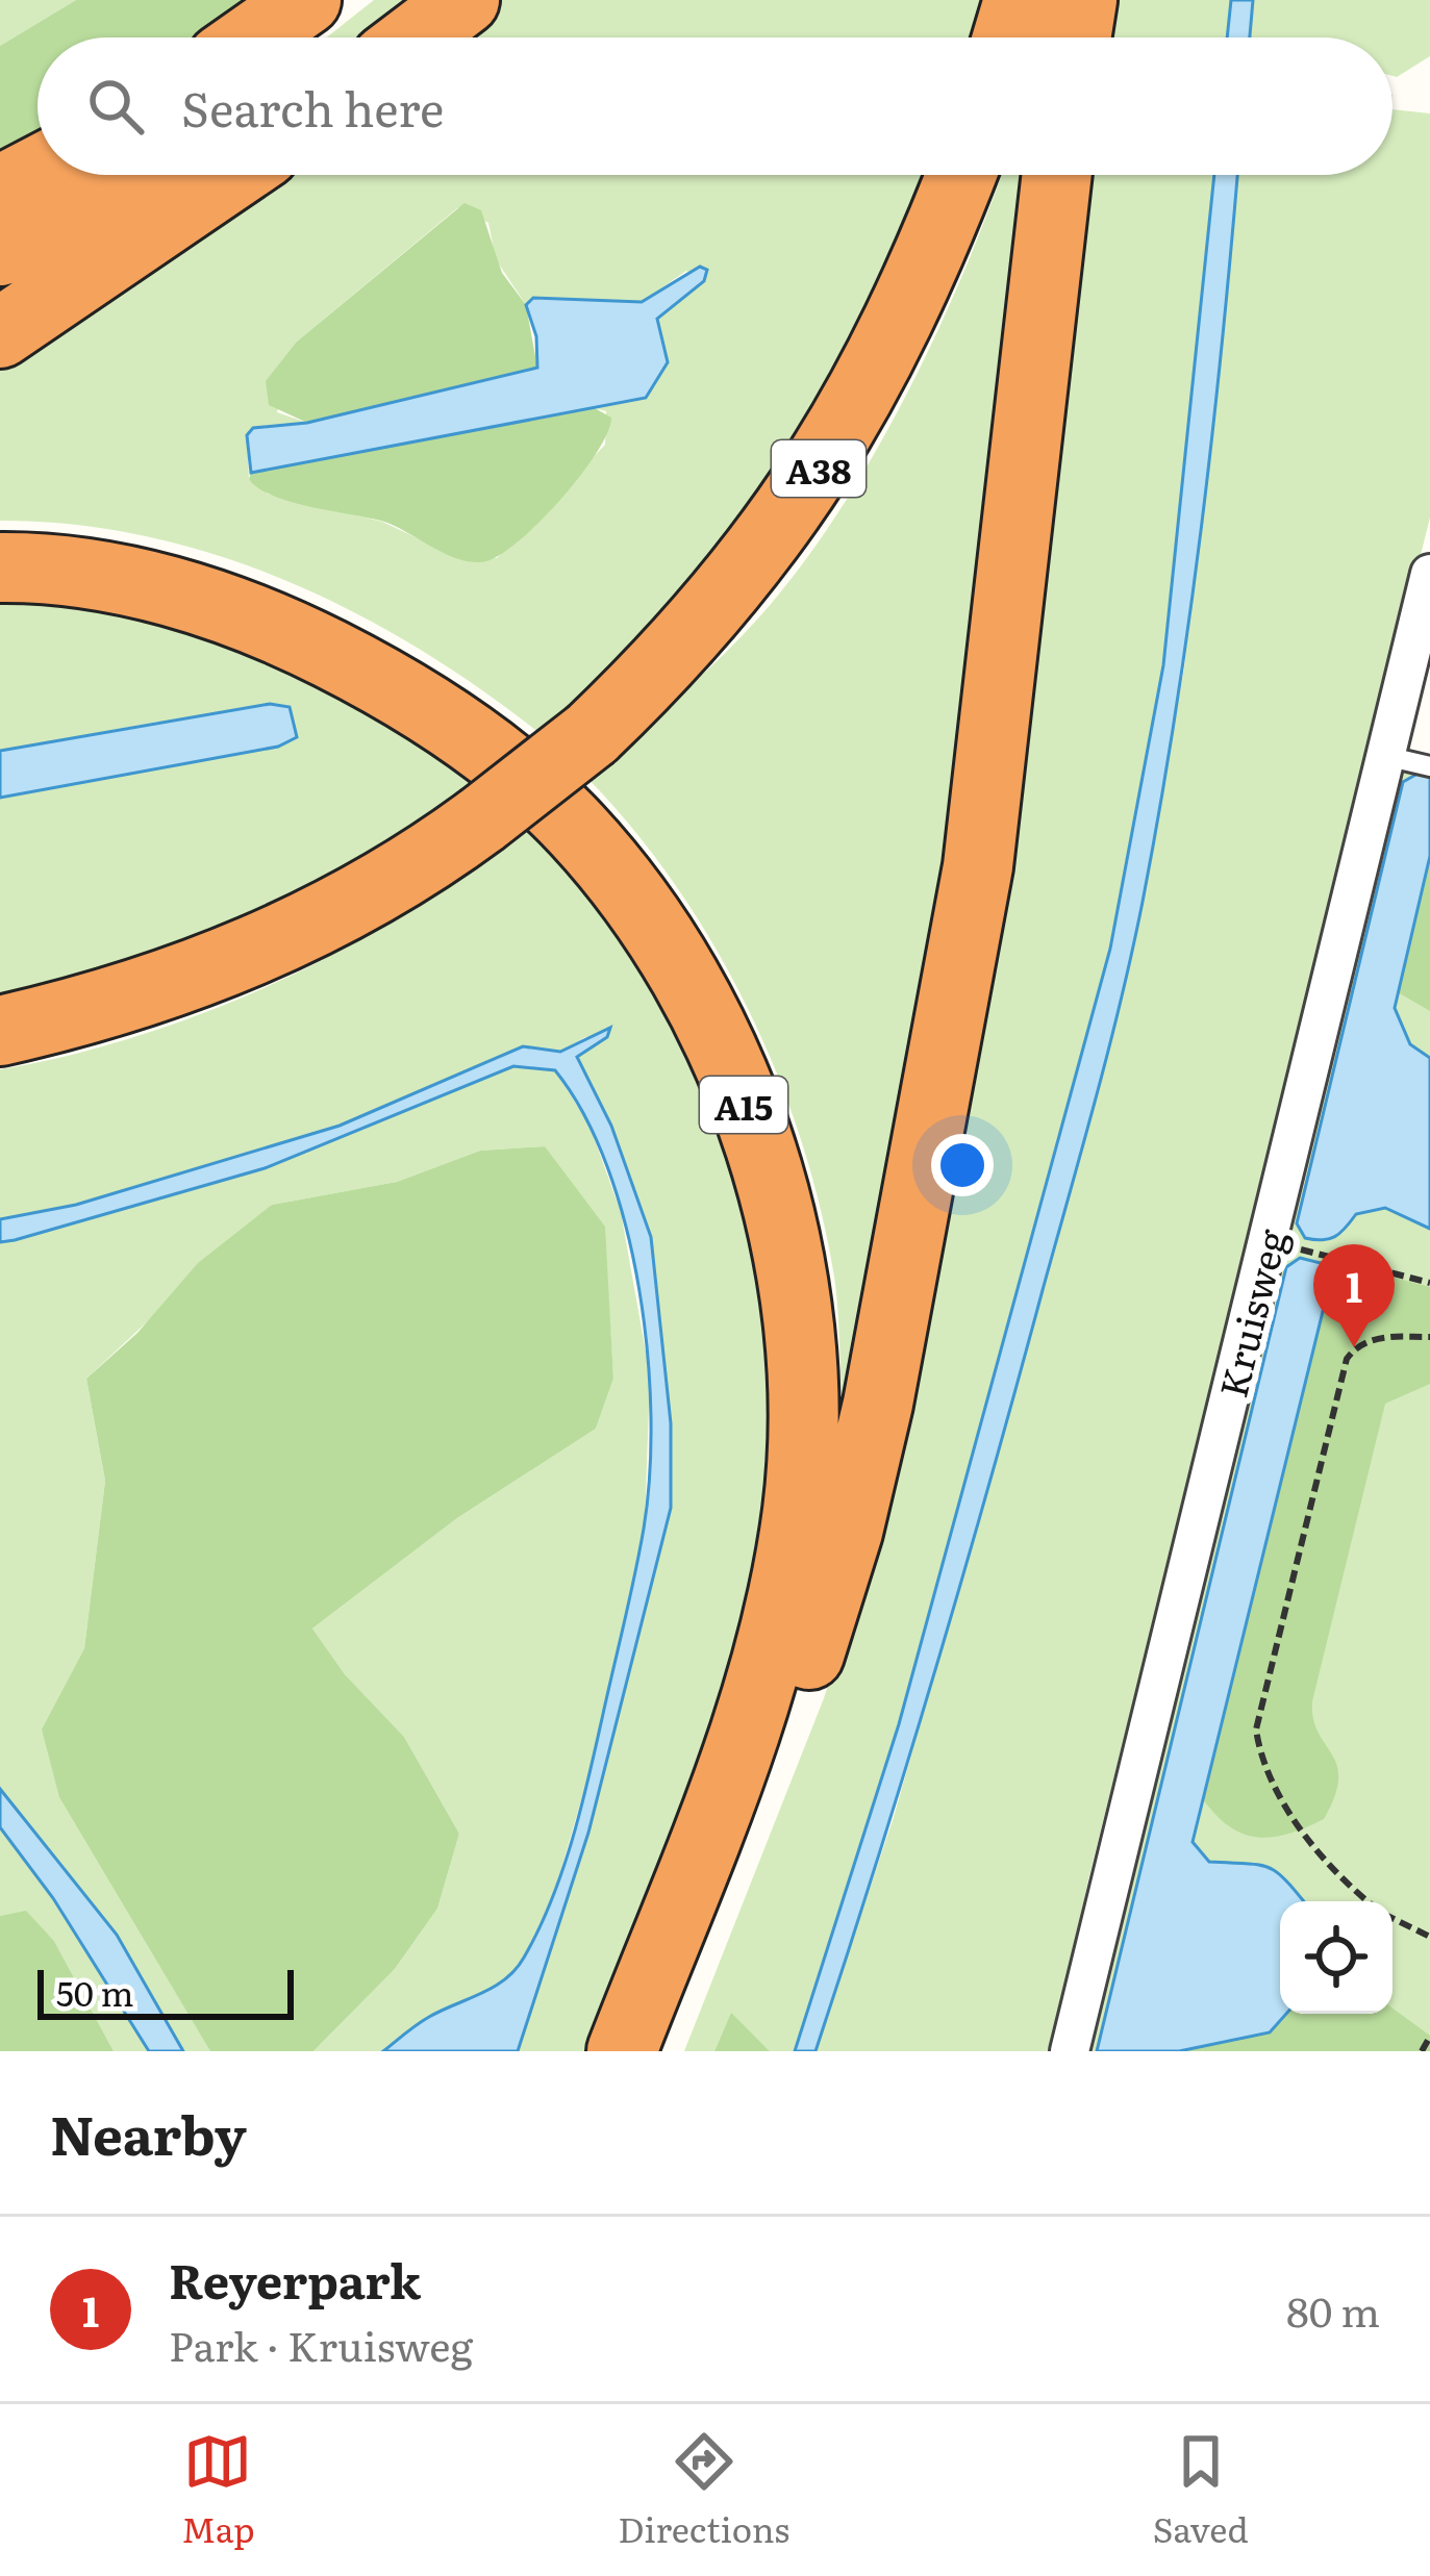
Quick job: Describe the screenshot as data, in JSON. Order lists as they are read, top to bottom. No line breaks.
{"streets":{"highway":["A38","A15"],"street":["Kruisweg"]},"scale_bar":"50 m","page":{"search":"Search here","pins":"1","scale":"50 m","heading":"Nearby","list":[{"mark":"1","name":"Reyerpark","note":"Park · Kruisweg","value":"80 m"}],"nav":["Map","Directions","Saved"]}}
